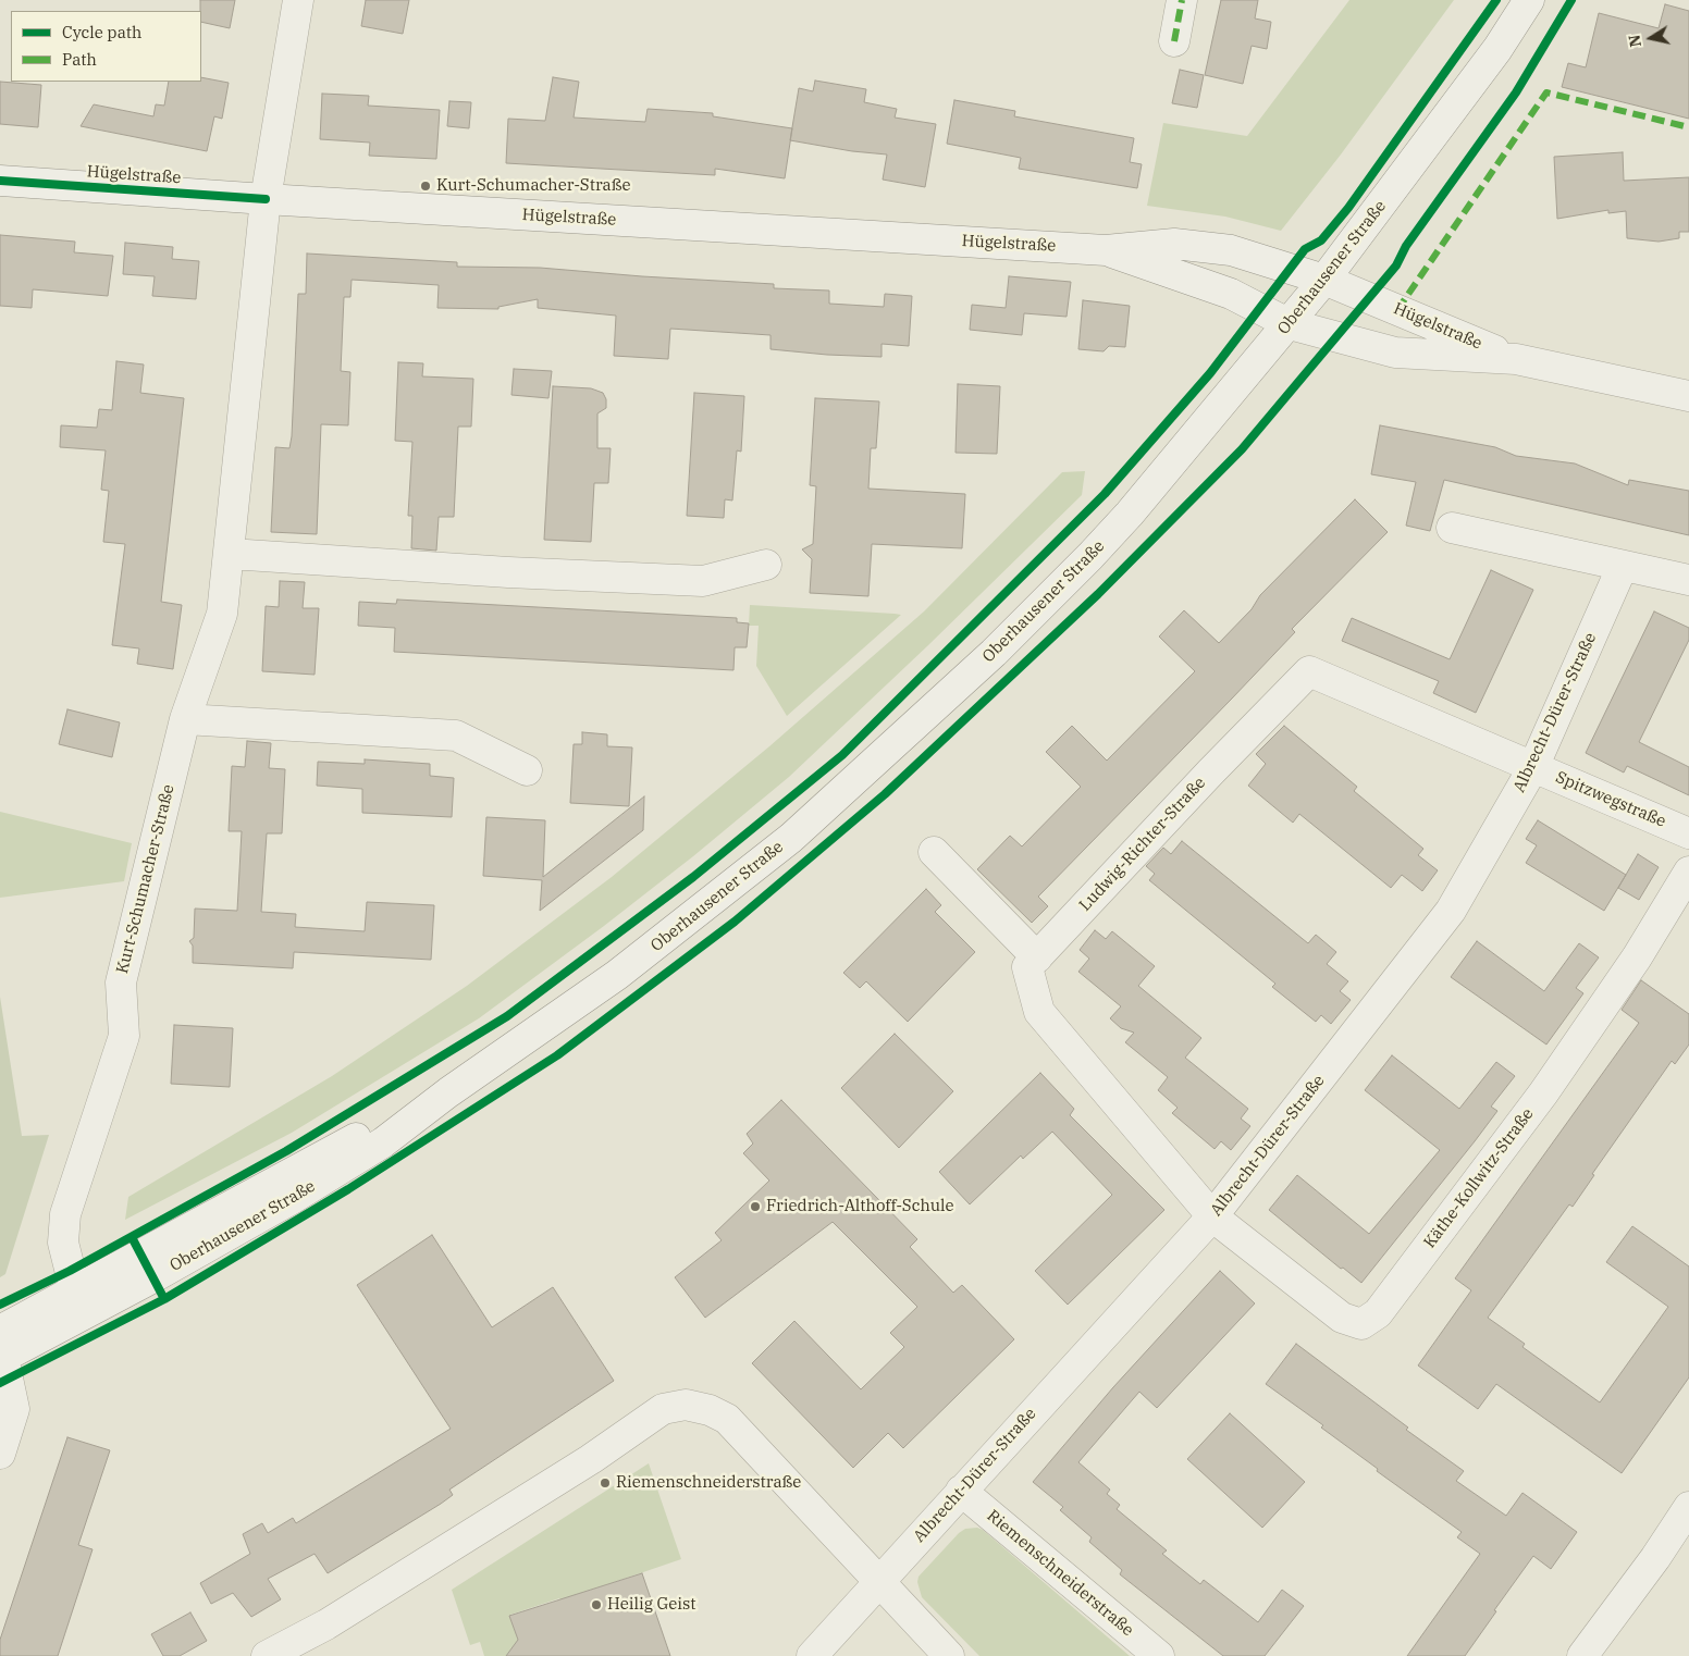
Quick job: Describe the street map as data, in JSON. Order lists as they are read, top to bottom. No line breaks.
{"streets":{"street":["Hügelstraße","Oberhausener Straße","Albrecht-Dürer-Straße","Spitzwegstraße","Ludwig-Richter-Straße","Kurt-Schumacher-Straße","Käthe-Kollwitz-Straße","Riemenschneiderstraße"]},"crossings":[["Hügelstraße","Oberhausener Straße"],["Hügelstraße","Kurt-Schumacher-Straße"],["Oberhausener Straße","Kurt-Schumacher-Straße"],["Albrecht-Dürer-Straße","Spitzwegstraße"],["Albrecht-Dürer-Straße","Ludwig-Richter-Straße"],["Albrecht-Dürer-Straße","Käthe-Kollwitz-Straße"],["Albrecht-Dürer-Straße","Riemenschneiderstraße"],["Spitzwegstraße","Ludwig-Richter-Straße"],["Ludwig-Richter-Straße","Käthe-Kollwitz-Straße"]],"places":["Kurt-Schumacher-Straße","Friedrich-Althoff-Schule","Riemenschneiderstraße","Heilig Geist"],"legend":["Cycle path","Path"],"north":"left"}
